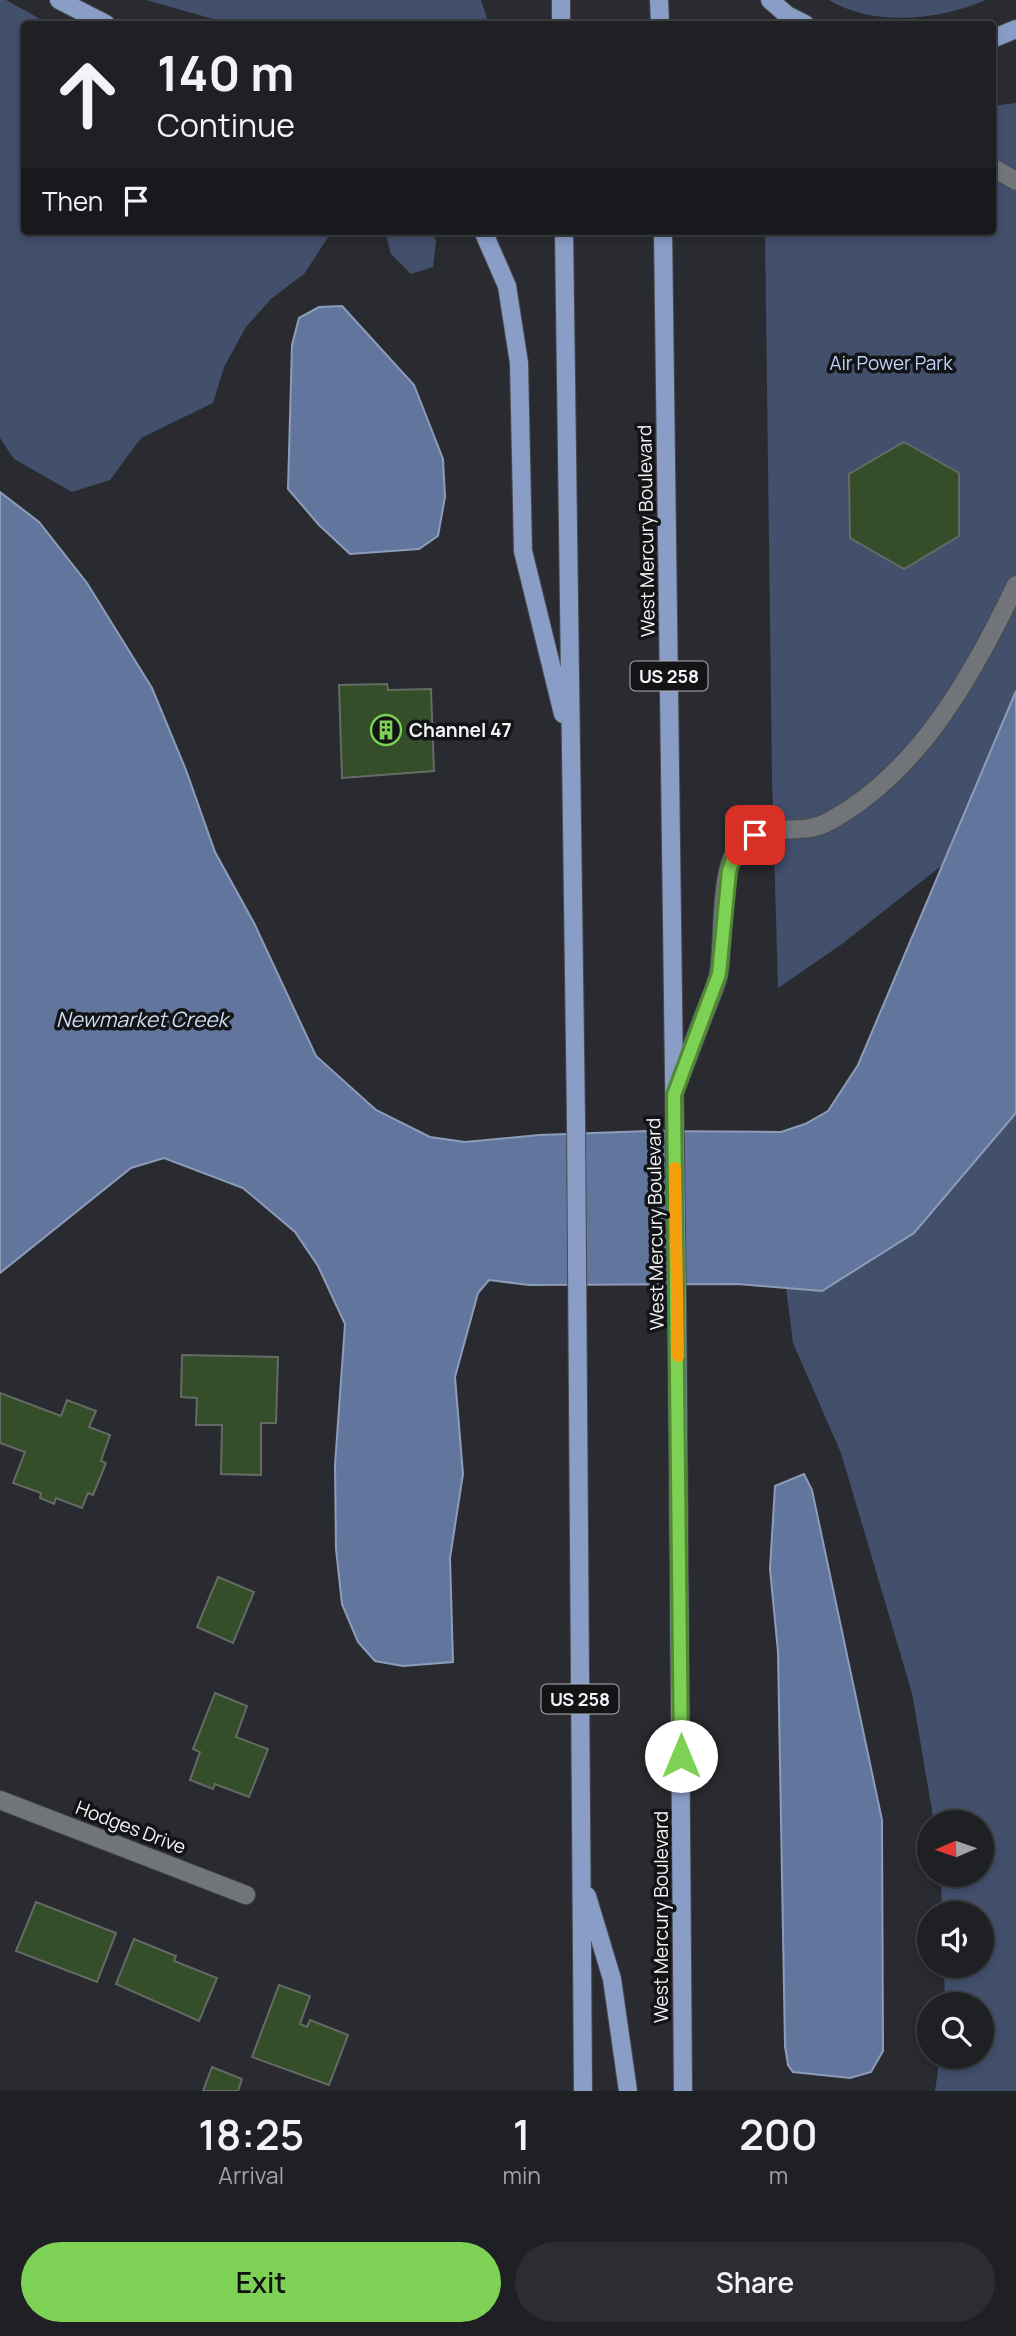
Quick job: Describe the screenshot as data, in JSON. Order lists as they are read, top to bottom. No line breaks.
{"streets":{"main road":["West Mercury Boulevard","US 258"],"street":["Hodges Drive"]},"water":["Newmarket Creek"],"parks":["Air Power Park"],"places":{"building":["Channel 47"]},"north":"left","page":{"turn":["140 m","Continue"],"then":"Then","eta":["18:25","Arrival","1","min","200","m"],"buttons":["Exit","Share"]}}
